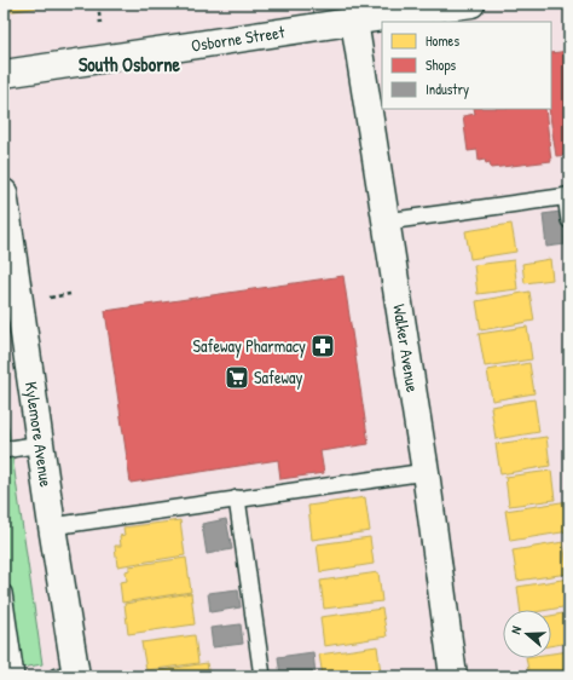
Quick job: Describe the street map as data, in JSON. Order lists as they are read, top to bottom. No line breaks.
{"streets":{"street":["Osborne Street","Walker Avenue","Kylemore Avenue"]},"crossings":[["Osborne Street","Walker Avenue"]],"districts":["South Osborne"],"places":{"pharmacy":["Safeway Pharmacy"],"supermarket":["Safeway"]},"legend":["Homes","Shops","Industry"],"north":"left"}
